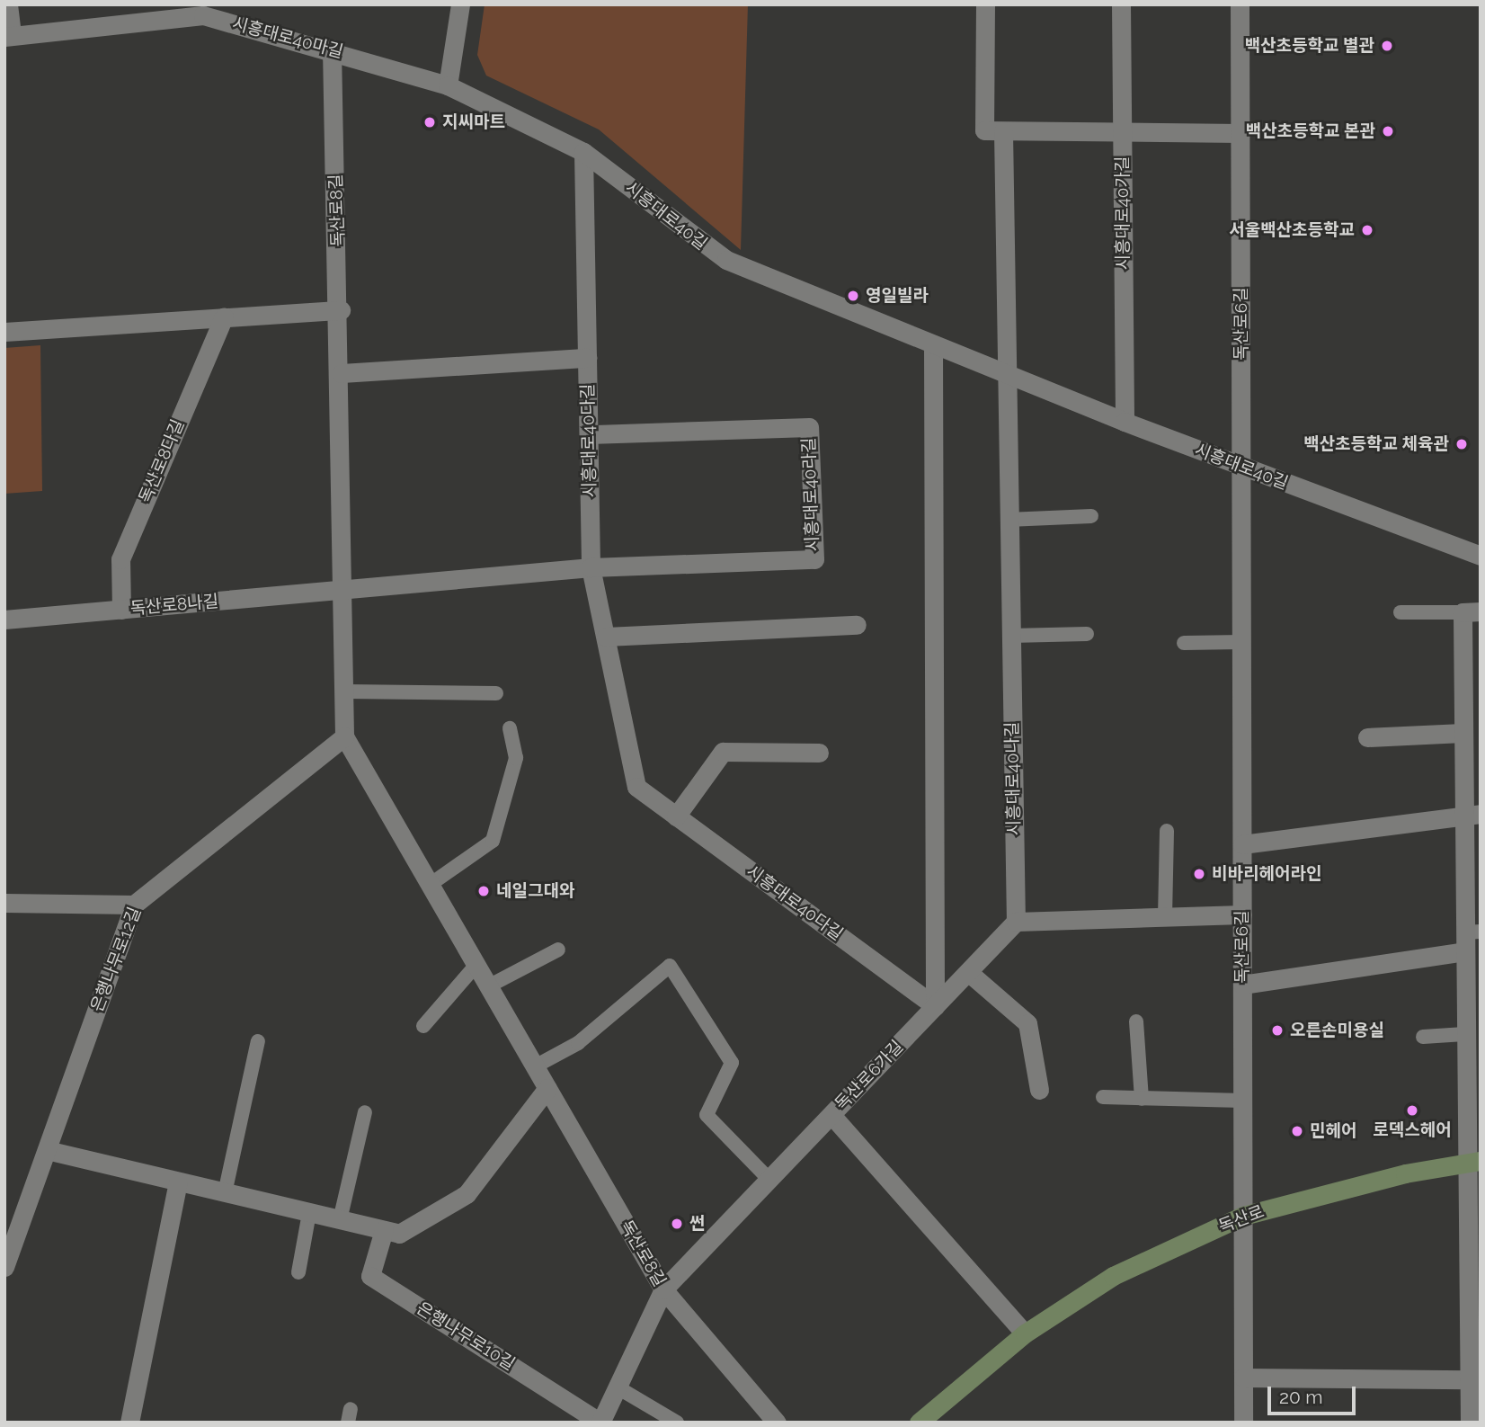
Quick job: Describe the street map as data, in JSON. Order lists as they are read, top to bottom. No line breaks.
{"streets":{"main road":["독산로"],"street":["시흥대로40마길","독산로8길","시흥대로40가길","시흥대로40길","독산로6길","시흥대로40다길","독산로8다길","시흥대로40라길","독산로8나길","시흥대로40나길","은행나무로12길","독산로6가길","은행나무로10길"]},"crossings":[["시흥대로40마길","독산로8길"],["시흥대로40마길","시흥대로40길"],["독산로8길","독산로8나길"],["독산로8길","은행나무로12길"],["독산로8길","독산로6가길"],["독산로8길","은행나무로10길"],["시흥대로40가길","시흥대로40길"],["시흥대로40길","독산로6길"],["시흥대로40길","시흥대로40다길"],["시흥대로40길","시흥대로40나길"],["독산로6길","독산로"],["시흥대로40다길","시흥대로40라길"],["시흥대로40다길","독산로6가길"],["독산로8다길","독산로8나길"],["시흥대로40나길","독산로6가길"],["독산로6가길","은행나무로10길"]],"places":["백산초등학교 별관","지씨마트","백산초등학교 본관","서울백산초등학교","영일빌라","백산초등학교 체육관","비바리헤어라인","네일그대와","오른손미용실","로덱스헤어","민헤어","썬"],"scale_bar":"20 m"}
